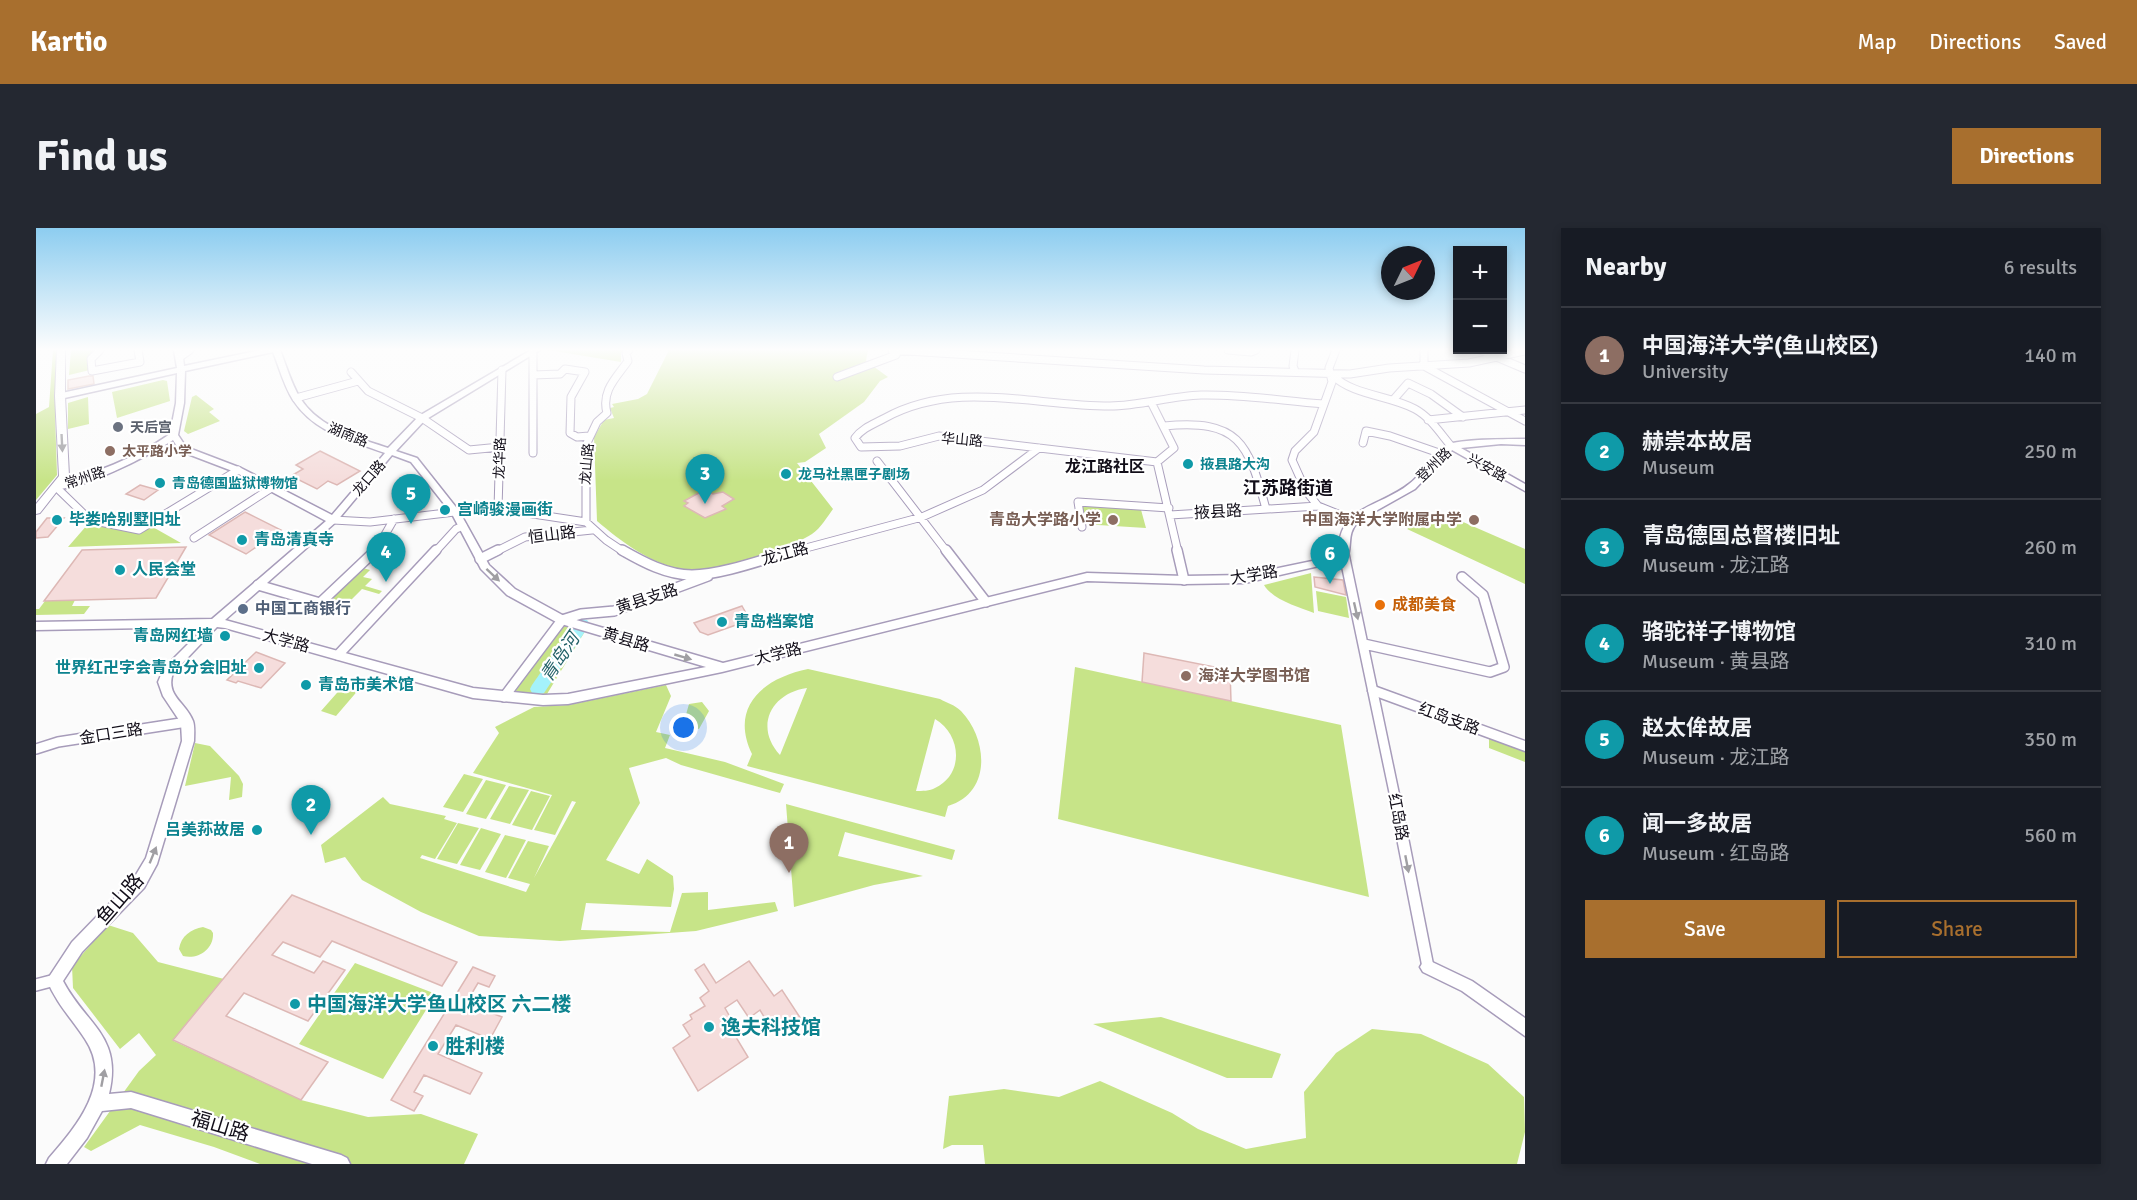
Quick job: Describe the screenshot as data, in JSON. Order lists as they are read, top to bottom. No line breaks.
{"streets":{"main road":["湖南路","登州路","兴安路","常州路","龙口路","大学路","黄县路","红岛支路","红岛路","鱼山路","福山路"],"street":["华山路","龙华路","龙山路","掖县路","恒山路","龙江路","黄县支路","金口三路"]},"crossings":[["湖南路","龙口路"],["湖南路","黄县路"],["华山路","龙江路"],["龙山路","龙江路"],["登州路","兴安路"],["龙口路","大学路"],["龙口路","黄县路"],["掖县路","大学路"],["恒山路","龙江路"],["恒山路","黄县路"],["龙江路","黄县支路"],["大学路","黄县路"],["大学路","红岛路"],["黄县支路","黄县路"],["红岛支路","红岛路"],["金口三路","鱼山路"]],"one_way":["黄县路","红岛路","鱼山路"],"districts":["龙江路社区","江苏路街道"],"water":["青岛河"],"places":["天后宫","太平路小学","掖县路大沟","龙马社黑匣子剧场","青岛德国监狱博物馆","宫崎骏漫画街","毕娄哈别墅旧址","青岛大学路小学","中国海洋大学附属中学","青岛清真寺","人民会堂","成都美食","中国工商银行","青岛档案馆","青岛网红墙","世界红卍字会青岛分会旧址","海洋大学图书馆","青岛市美术馆","吕美荪故居","中国海洋大学鱼山校区 六二楼","逸夫科技馆","胜利楼"],"north":"top right","page":{"header":"Kartio","nav":["Map","Directions","Saved"],"buttons":["Directions",["Save","Share"]],"title":"Find us","heading":["Nearby","6 results"],"map_buttons":["+","−"],"list":[{"mark":"1","name":"中国海洋大学(鱼山校区)","note":"University","value":"140 m"},{"mark":"2","name":"赫崇本故居","note":"Museum","value":"250 m"},{"mark":"3","name":"青岛德国总督楼旧址","note":"Museum · 龙江路","value":"260 m"},{"mark":"4","name":"骆驼祥子博物馆","note":"Museum · 黄县路","value":"310 m"},{"mark":"5","name":"赵太侔故居","note":"Museum · 龙江路","value":"350 m"},{"mark":"6","name":"闻一多故居","note":"Museum · 红岛路","value":"560 m"}],"pins":["3","5","4","6","2","1"]}}
